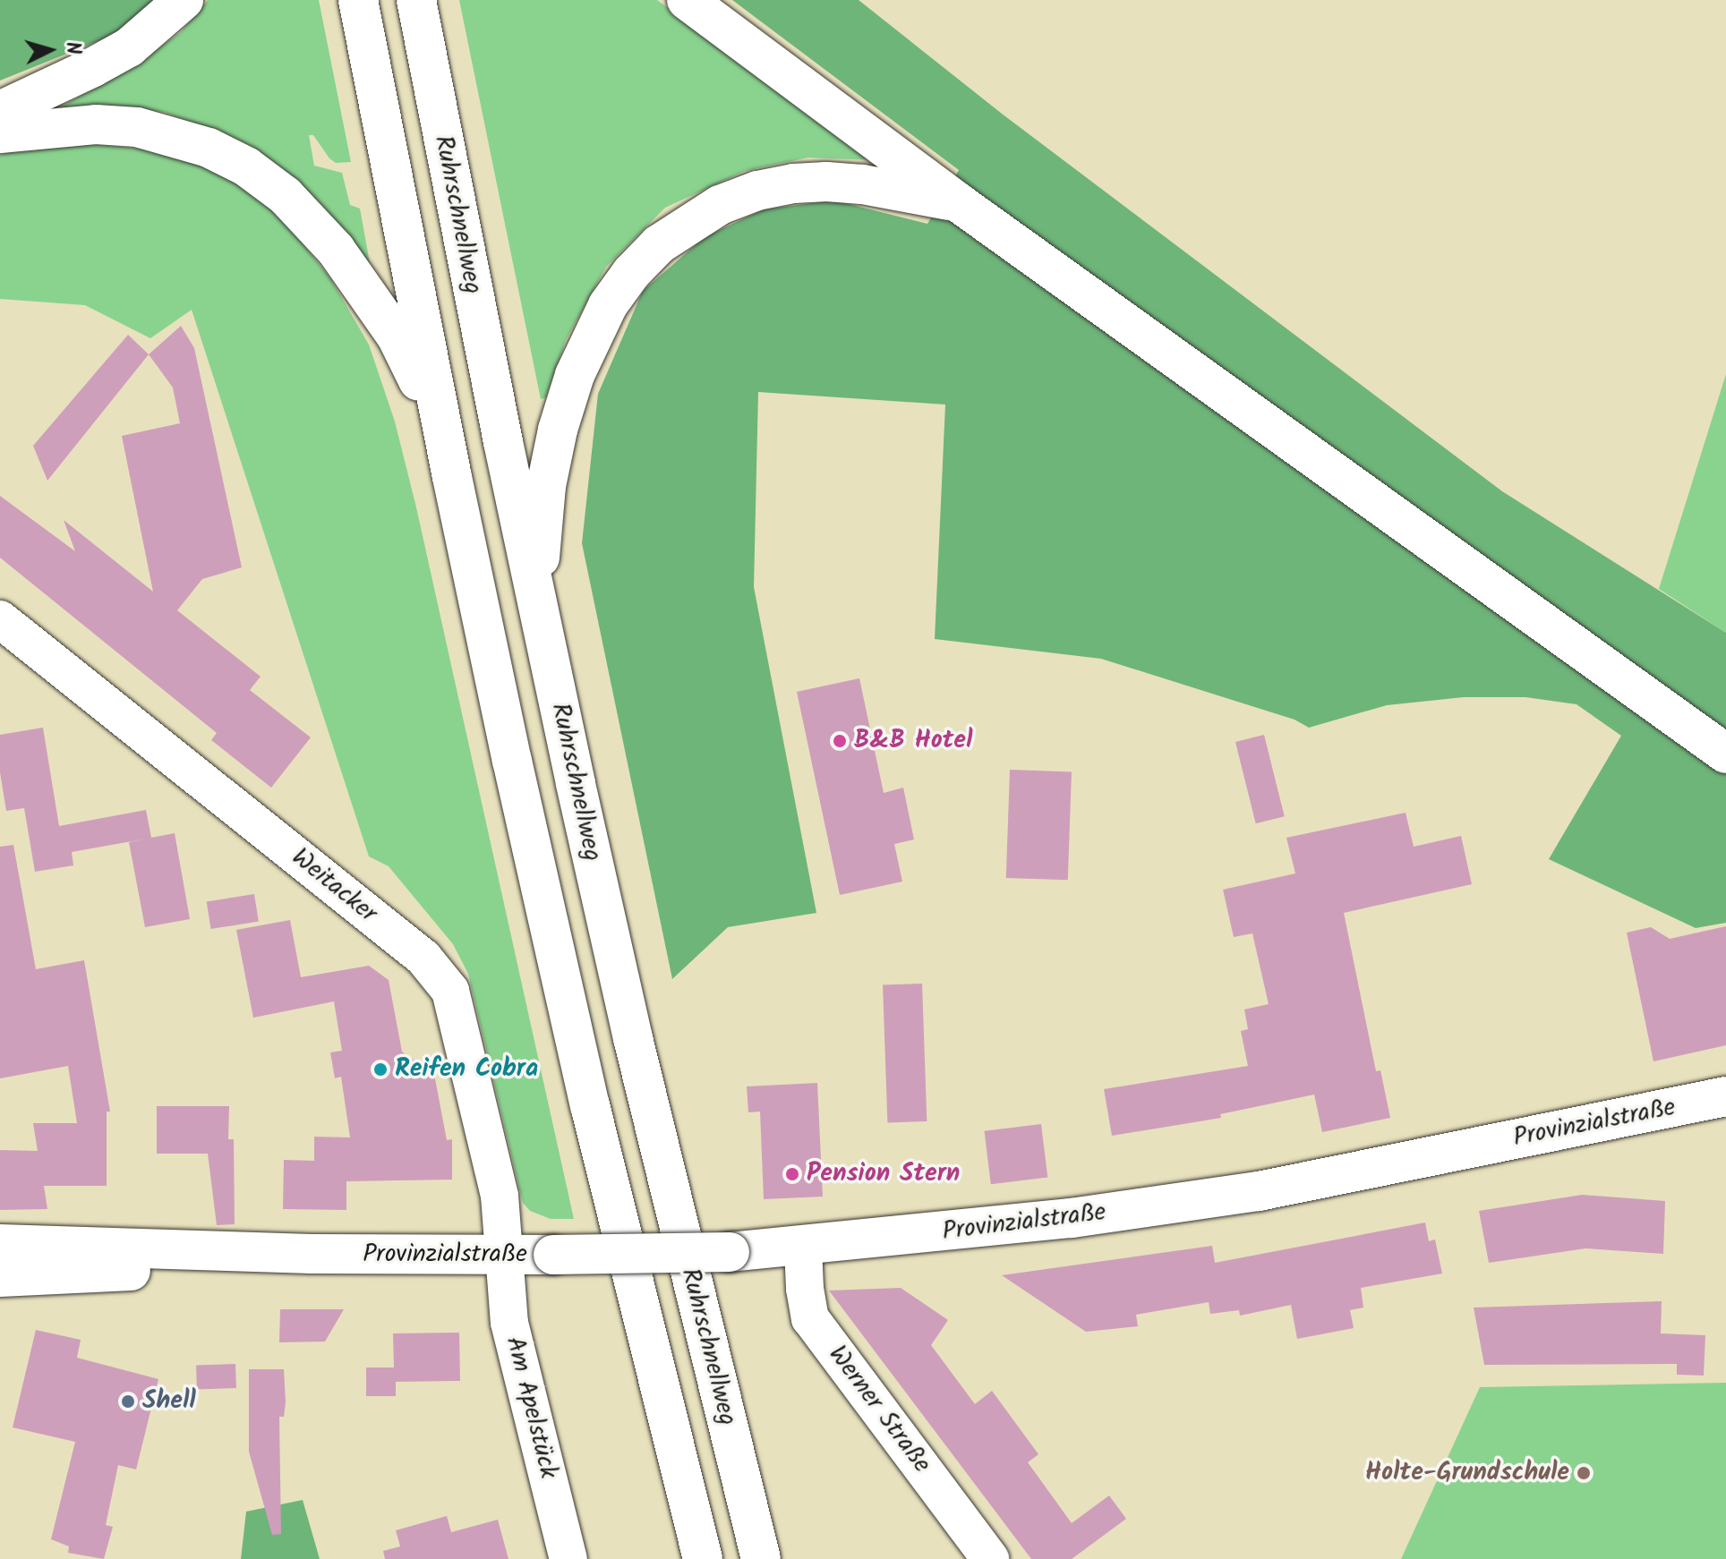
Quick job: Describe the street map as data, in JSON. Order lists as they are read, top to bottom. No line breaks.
{"streets":{"main road":["Ruhrschnellweg","Provinzialstraße"],"street":["Weitacker","Am Apelstück","Werner Straße"]},"crossings":[["Weitacker","Provinzialstraße"],["Weitacker","Am Apelstück"],["Provinzialstraße","Am Apelstück"],["Provinzialstraße","Werner Straße"]],"places":["B&B Hotel","Reifen Cobra","Pension Stern","Shell","Holte-Grundschule"],"north":"right"}
